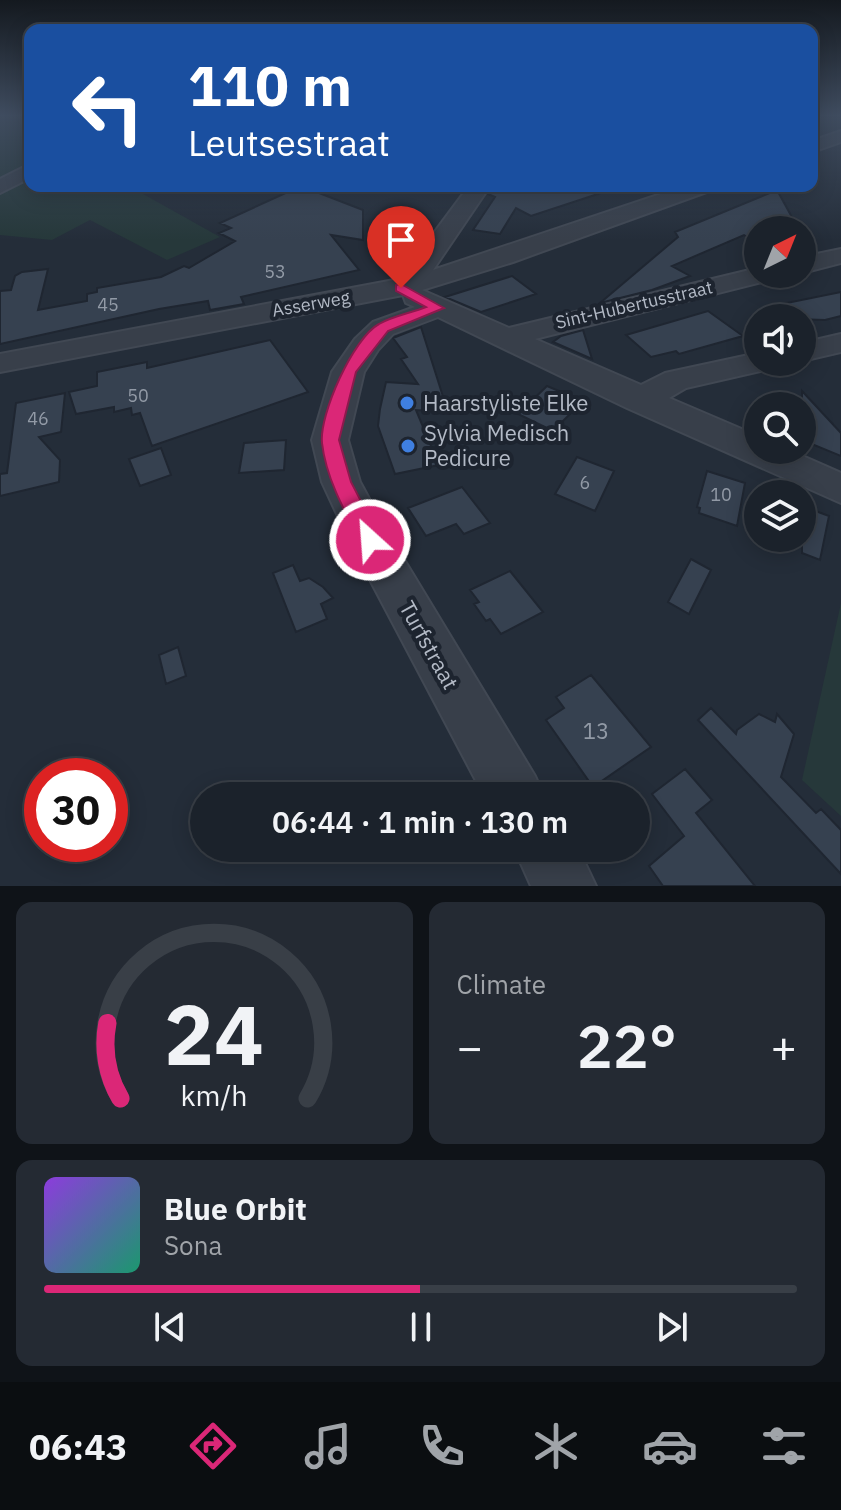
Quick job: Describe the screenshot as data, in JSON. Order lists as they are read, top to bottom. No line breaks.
{"streets":{"street":["Asserweg","Sint-Hubertusstraat","Turfstraat"]},"crossings":[["Asserweg","Turfstraat"]],"places":["Haarstyliste Elke","Sylvia Medisch Pedicure"],"house_numbers":["53","45","50","46","6","10","13"],"north":"top right","page":{"turn":["110 m","Leutsestraat"],"limit":"30","trip":"06:44 · 1 min · 130 m","tile":"Climate","heat":["−","22°","+"],"song":["Blue Orbit","Sona"],"tabs":"06:43","gauge":["24","km/h"]}}
